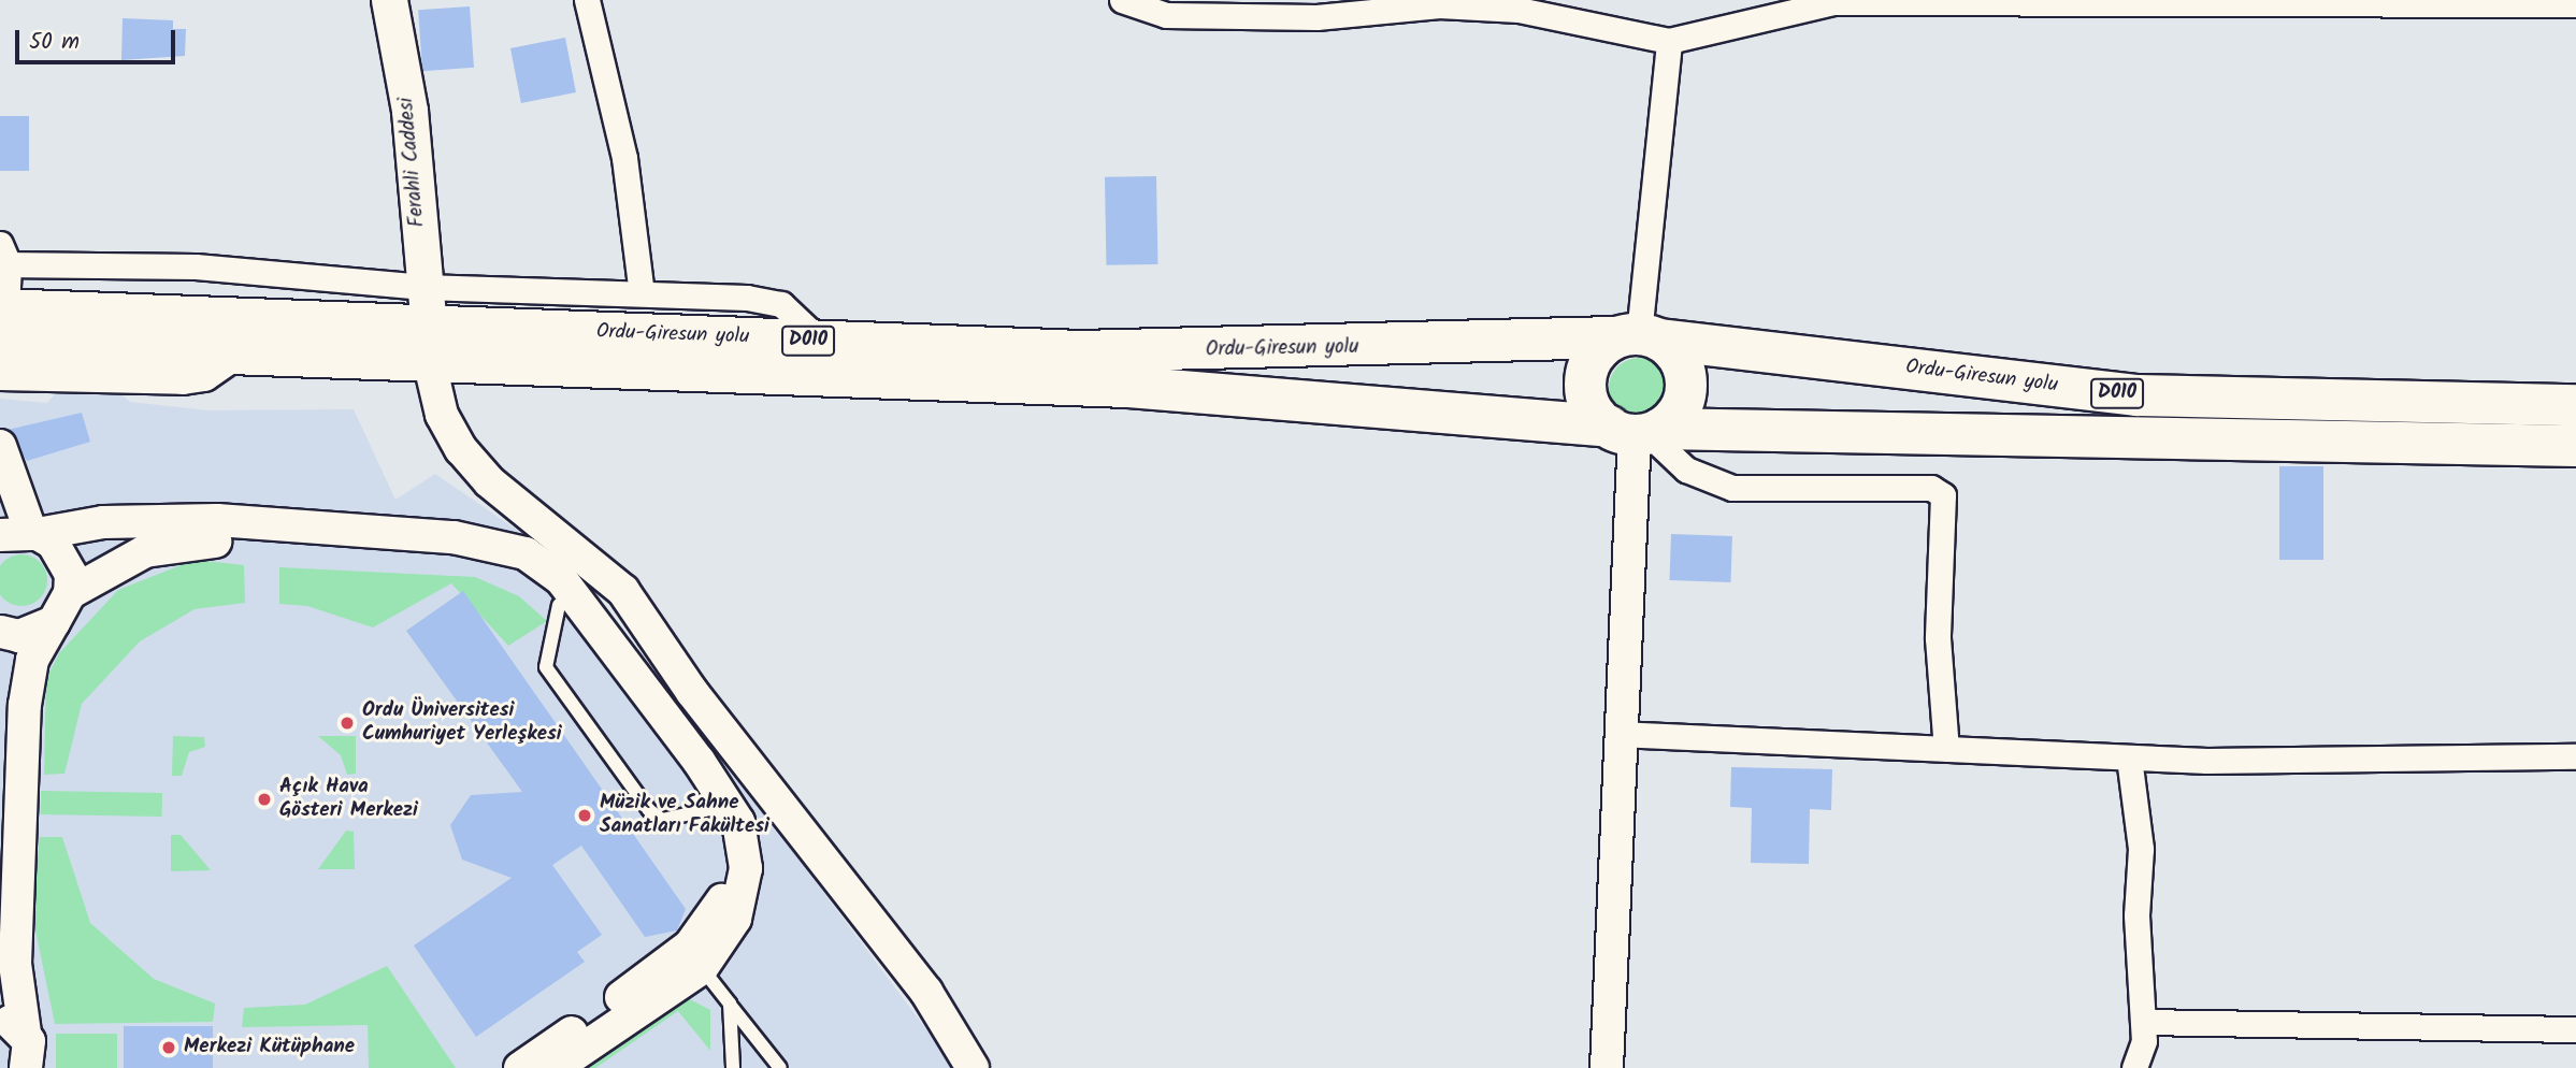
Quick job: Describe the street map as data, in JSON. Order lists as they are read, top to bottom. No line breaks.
{"streets":{"highway":["Ordu-Giresun yolu","D010"],"main road":["Ferahli Caddesi"]},"crossings":[["Ferahli Caddesi","Ordu-Giresun yolu"]],"places":["Ordu Üniversitesi Cumhuriyet Yerleşkesi","Açık Hava Gösteri Merkezi","Müzik ve Sahne Sanatları Fakültesi","Merkezi Kütüphane"],"scale_bar":"50 m"}
